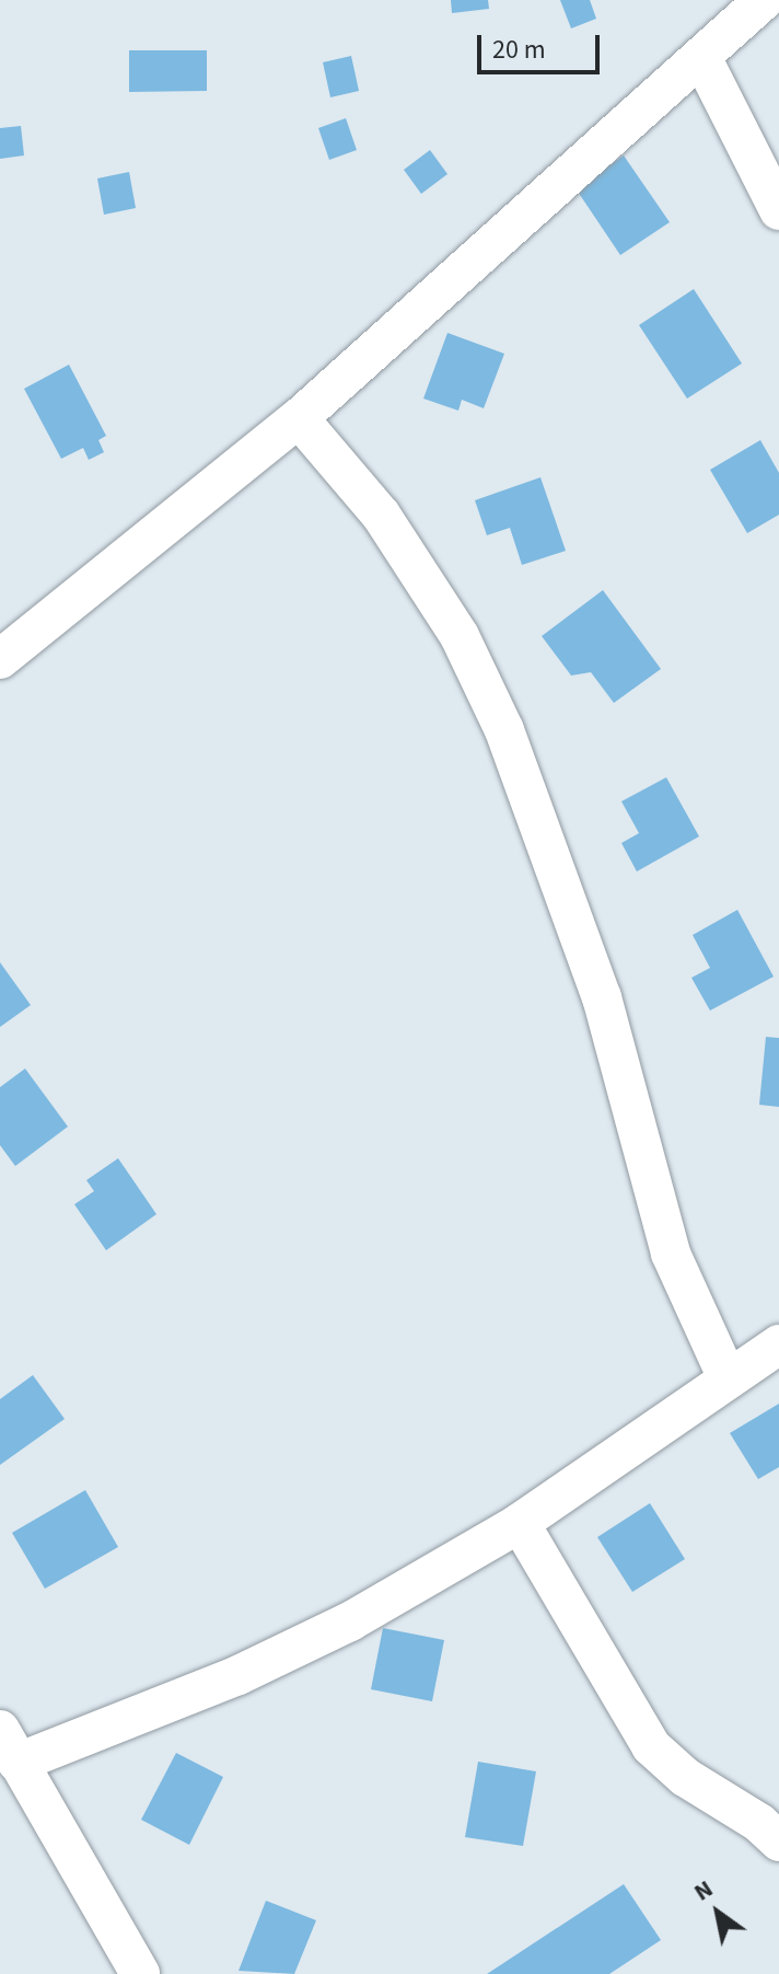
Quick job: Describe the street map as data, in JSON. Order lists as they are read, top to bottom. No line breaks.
{"scale_bar":"20 m","north":"top left"}
